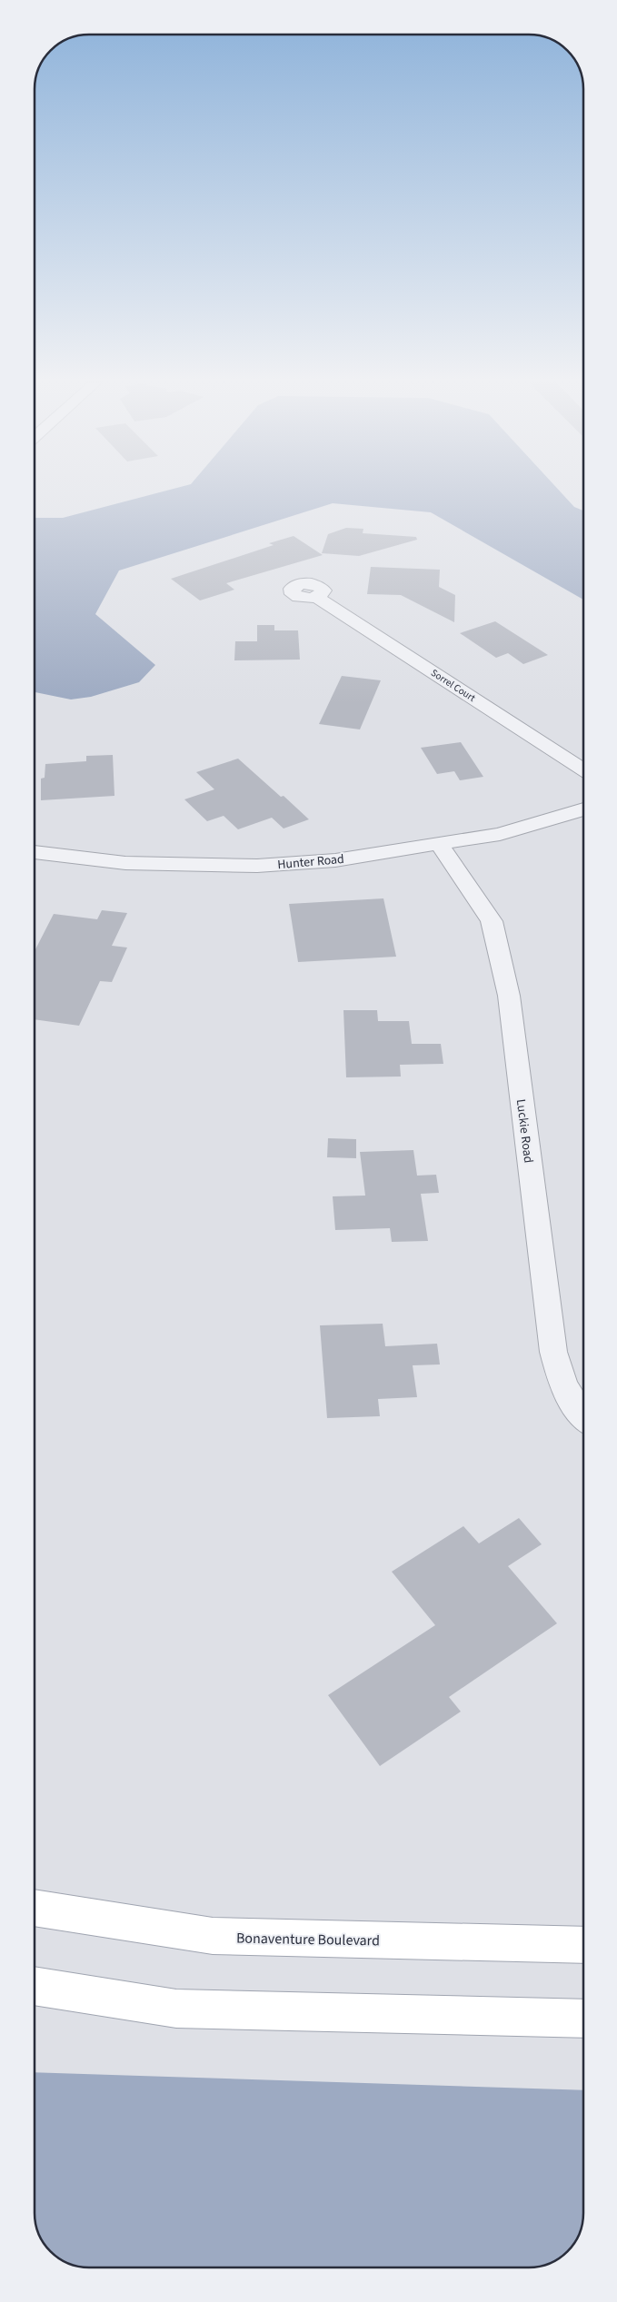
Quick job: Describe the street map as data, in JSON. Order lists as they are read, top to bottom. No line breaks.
{"streets":{"main road":["Bonaventure Boulevard"],"street":["Sorrel Court","Hunter Road","Luckie Road"]},"crossings":[["Hunter Road","Luckie Road"]]}
